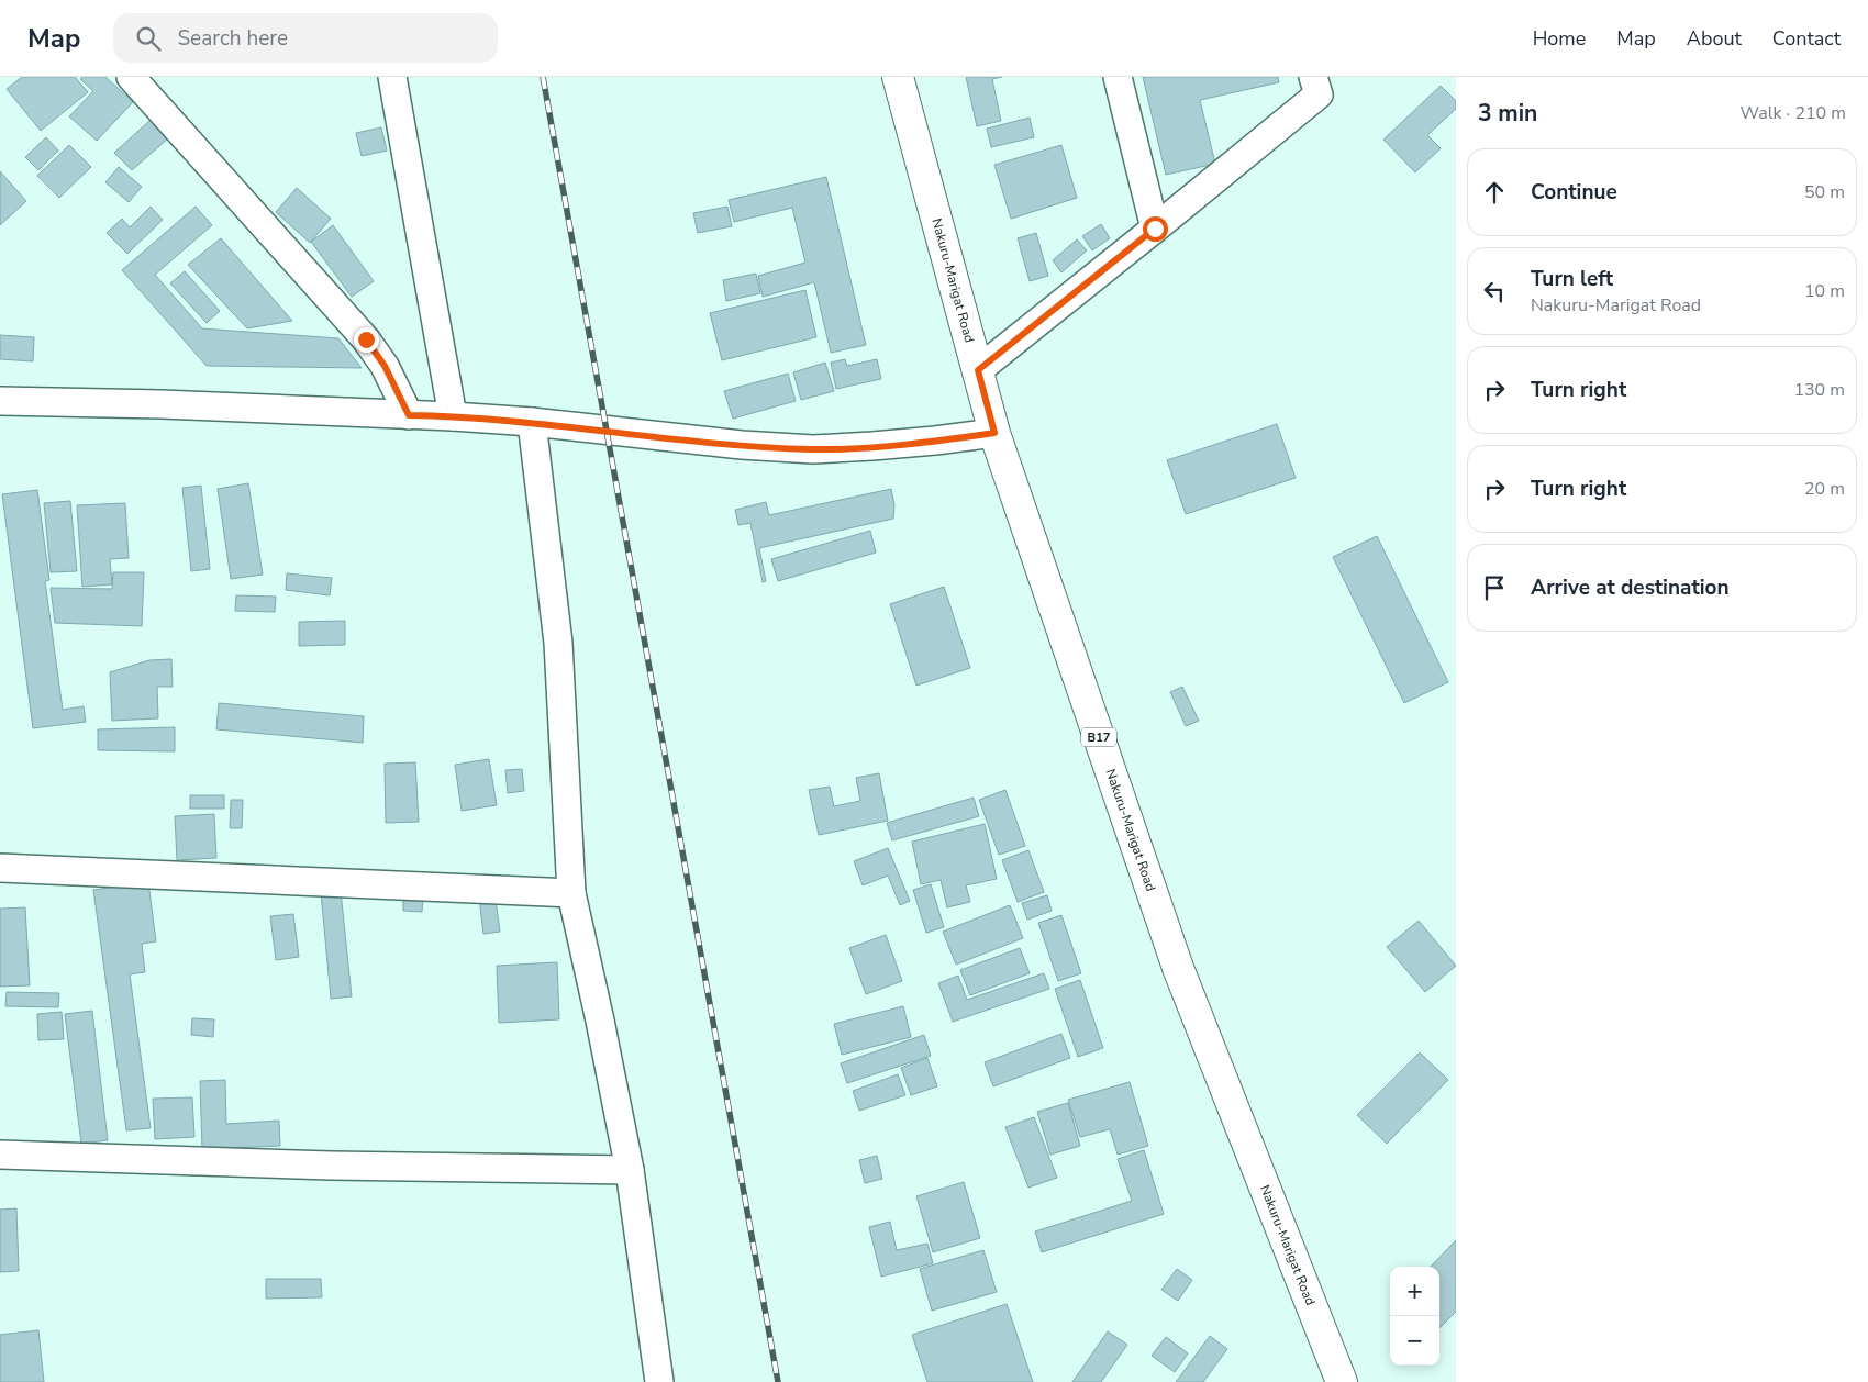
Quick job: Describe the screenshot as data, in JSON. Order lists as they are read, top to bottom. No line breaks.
{"streets":{"main road":["Nakuru-Marigat Road","B17"]},"page":{"header":"Map","search":"Search here","nav":["Home","Map","About","Contact"],"heading":["3 min","Walk · 210 m"],"list":[["Continue","50 m"],["Turn left","Nakuru-Marigat Road","10 m"],["Turn right","130 m"],["Turn right","20 m"],"Arrive at destination"],"map_buttons":["+","−"]}}
